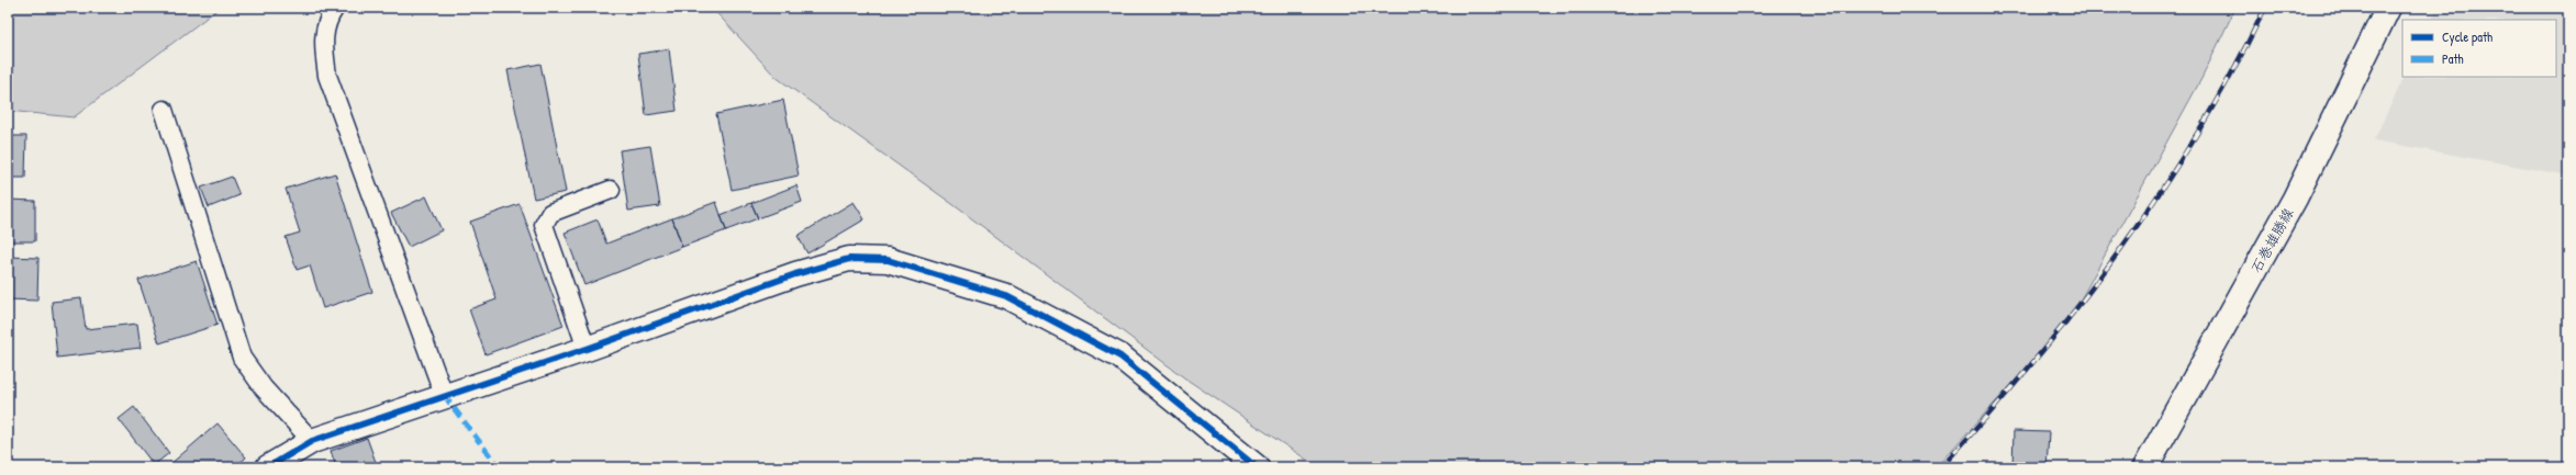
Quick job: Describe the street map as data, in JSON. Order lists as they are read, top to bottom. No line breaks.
{"streets":{"street":["石巻雄勝線"]},"legend":["Cycle path","Path"]}
